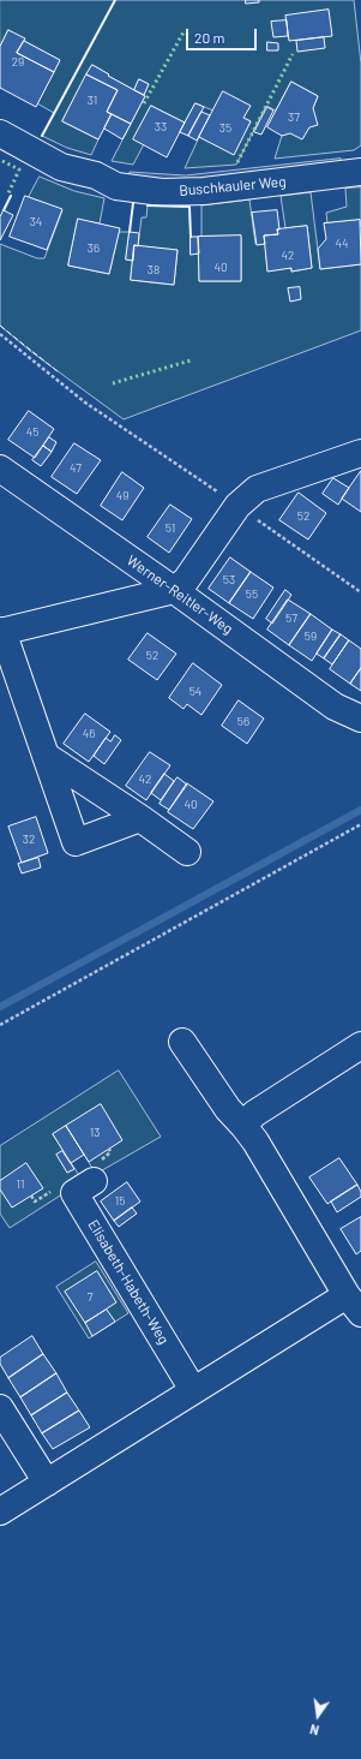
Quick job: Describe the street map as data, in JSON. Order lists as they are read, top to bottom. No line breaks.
{"streets":{"street":["Buschkauler Weg","Werner-Reitler-Weg","Elisabeth-Habeth-Weg"]},"house_numbers":["29","31","37","33","35","34","44","36","42","40","38","45","47","49","52","51","53","55","57","59","52","54","56","46","42","40","32","13","11","15","7"],"scale_bar":"20 m","north":"bottom"}
